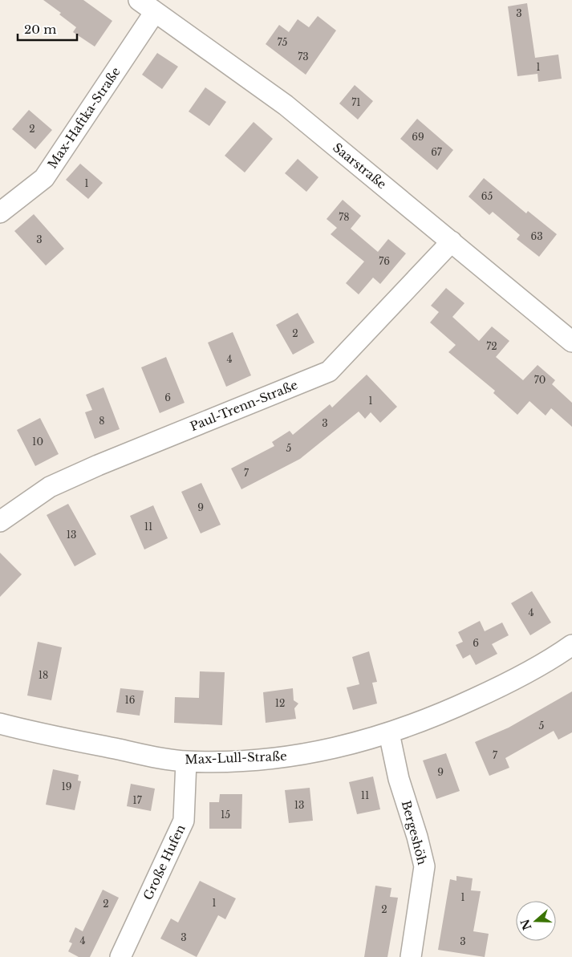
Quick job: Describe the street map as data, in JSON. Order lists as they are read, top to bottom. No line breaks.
{"streets":{"street":["Max-Haftka-Straße","Saarstraße","Paul-Trenn-Straße","Max-Lull-Straße","Bergeshöh","Große Hufen"]},"crossings":[["Max-Haftka-Straße","Saarstraße"],["Saarstraße","Paul-Trenn-Straße"],["Max-Lull-Straße","Bergeshöh"],["Max-Lull-Straße","Große Hufen"]],"house_numbers":["3","75","73","1","71","2","69","67","1","65","78","63","3","76","2","72","4","70","6","1","8","3","10","5","7","9","11","13","4","6","18","16","12","5","7","9","19","11","17","13","15","1","1","2","2","3","4","3"],"scale_bar":"20 m","north":"left"}
